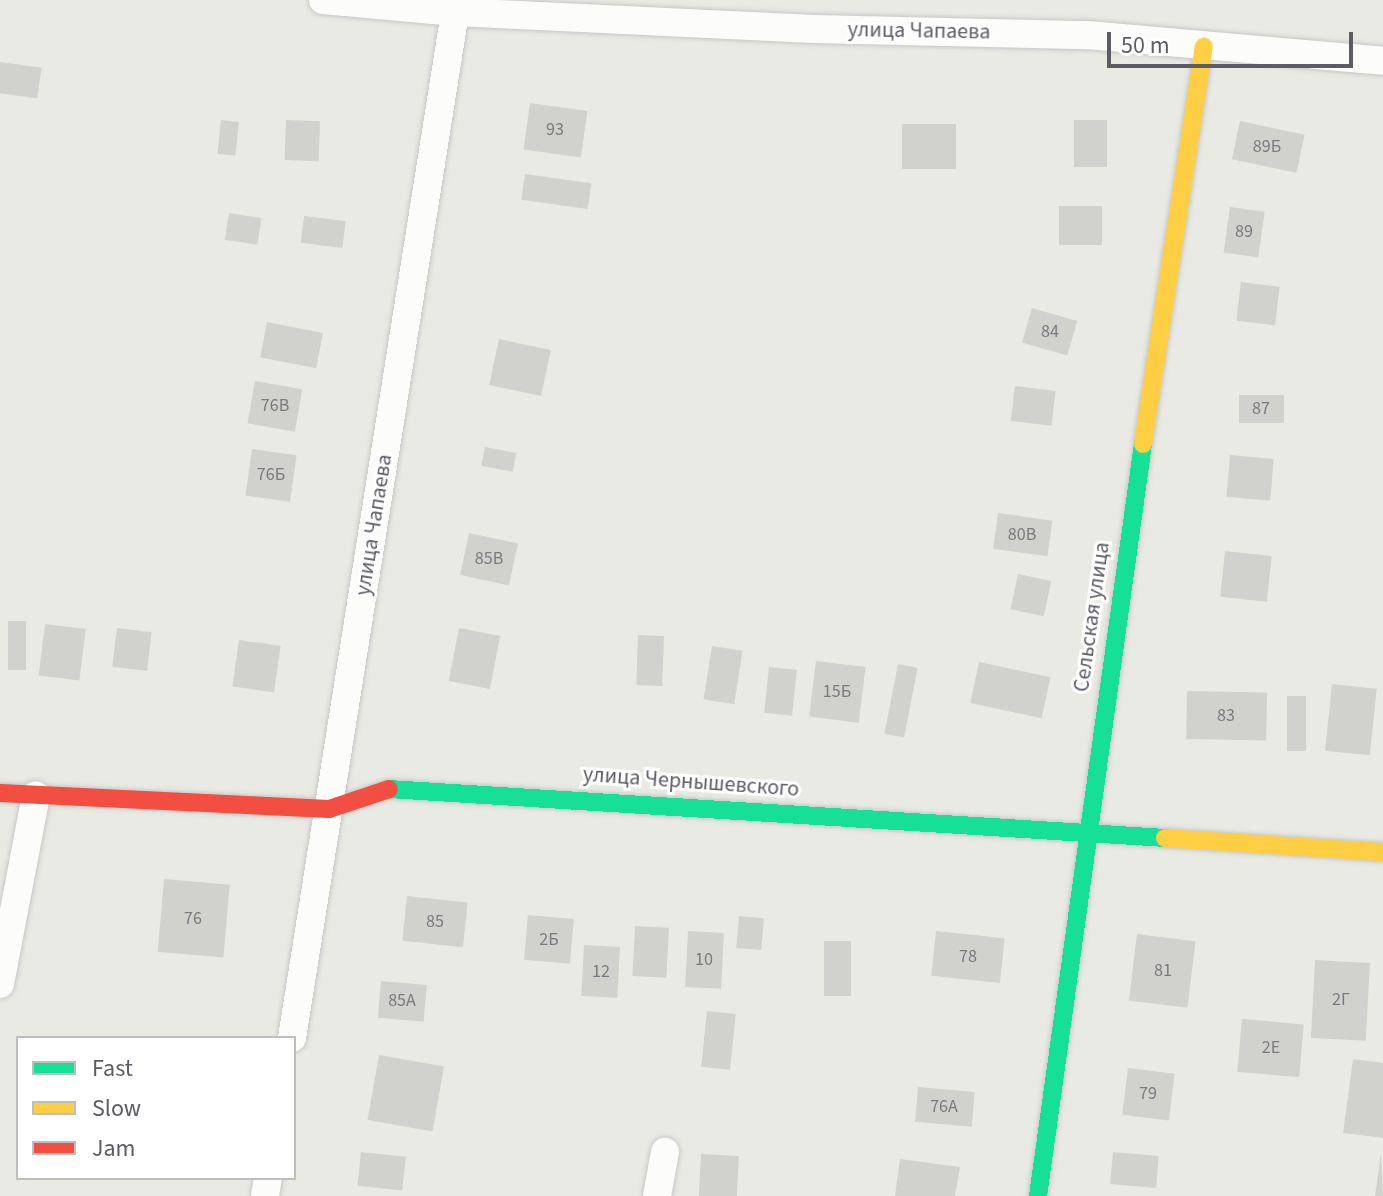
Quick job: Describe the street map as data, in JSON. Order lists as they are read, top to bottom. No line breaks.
{"streets":{"street":["улица Чапаева","Сельская улица","улица Чернышевского"]},"crossings":[["улица Чапаева","Сельская улица"],["улица Чапаева","улица Чернышевского"],["Сельская улица","улица Чернышевского"]],"house_numbers":["93","89Б","89","84","76В","87","76Б","80В","85В","15Б","83","76","85","2Б","78","10","81","12","2Г","85А","2Е","79","76А"],"legend":["Fast","Slow","Jam"],"scale_bar":"50 m"}
